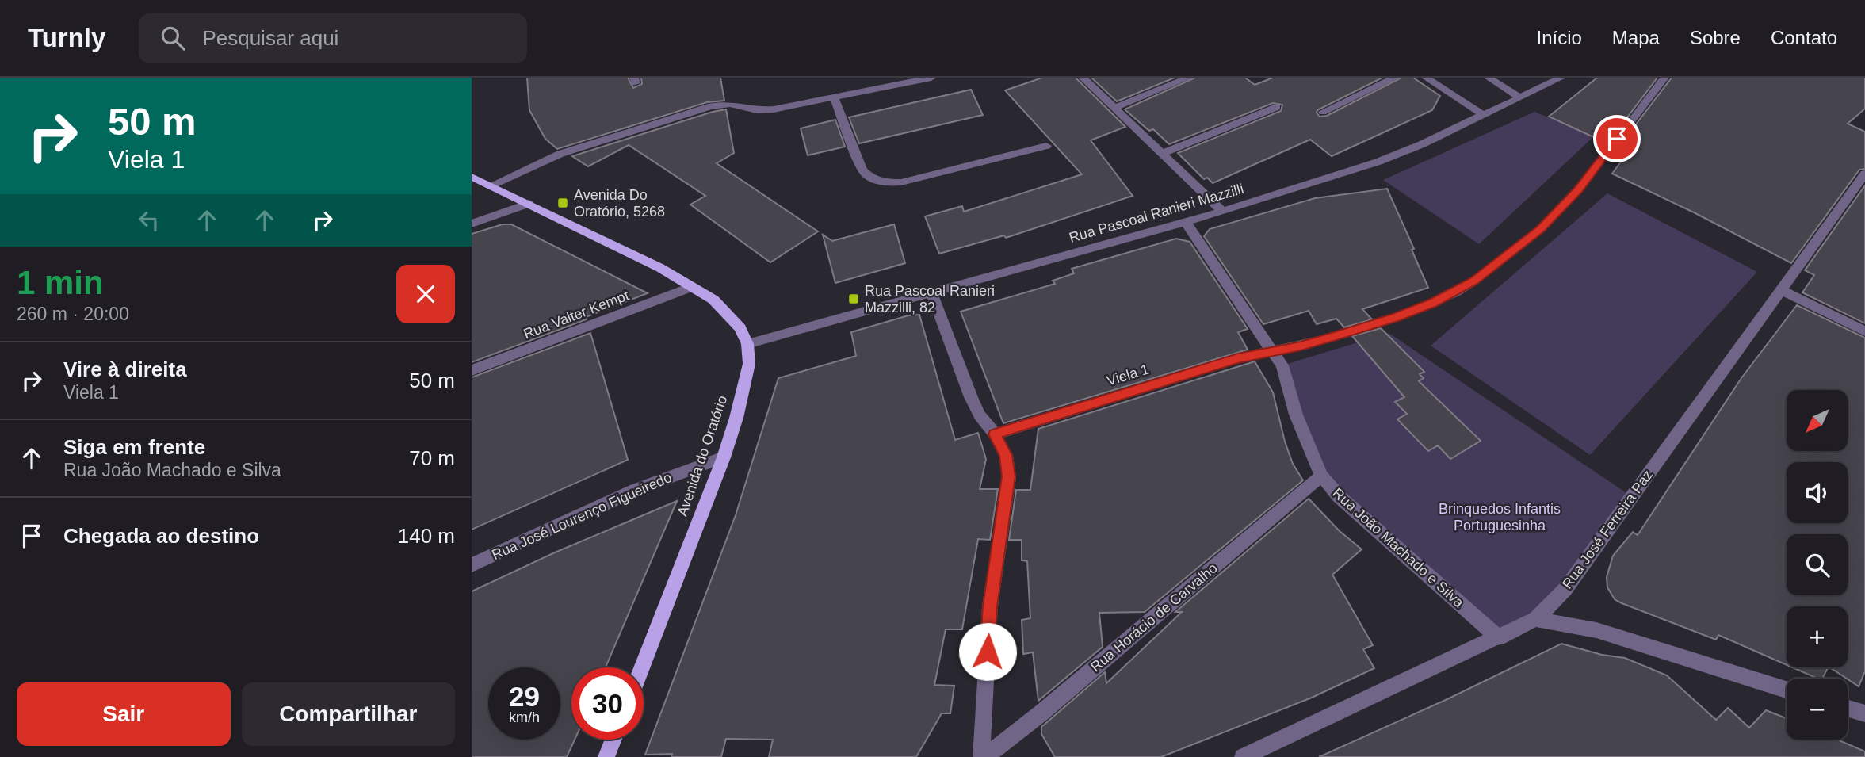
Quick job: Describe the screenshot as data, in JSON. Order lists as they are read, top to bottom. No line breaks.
{"streets":{"main road":["Avenida do Oratório"],"street":["Rua Pascoal Ranieri Mazzilli","Rua Valter Kempt","Viela 1","Rua José Lourenço Figueiredo","Rua José Ferreira Paz","Rua João Machado e Silva","Rua Horácio de Carvalho"]},"crossings":[["Rua Pascoal Ranieri Mazzilli","Avenida do Oratório"],["Rua Pascoal Ranieri Mazzilli","Rua João Machado e Silva"],["Viela 1","Rua João Machado e Silva"],["Avenida do Oratório","Rua José Lourenço Figueiredo"],["Rua José Ferreira Paz","Rua João Machado e Silva"],["Rua João Machado e Silva","Rua Horácio de Carvalho"]],"parks":["Brinquedos Infantis Portuguesinha"],"places":{"transit":["Avenida Do Oratório, 5268","Rua Pascoal Ranieri Mazzilli, 82"]},"north":"bottom left","page":{"header":"Turnly","search":"Pesquisar aqui","nav":["Início","Mapa","Sobre","Contato"],"turn":["50 m","Viela 1"],"heading":["1 min","260 m · 20:00"],"list":[{"name":"Vire à direita","note":"Viela 1","value":"50 m"},{"name":"Siga em frente","note":"Rua João Machado e Silva","value":"70 m"},{"name":"Chegada ao destino","value":"140 m"}],"map_buttons":["+","−"],"speed":"29 km/h","limit":"30","buttons":["Sair","Compartilhar"]}}
